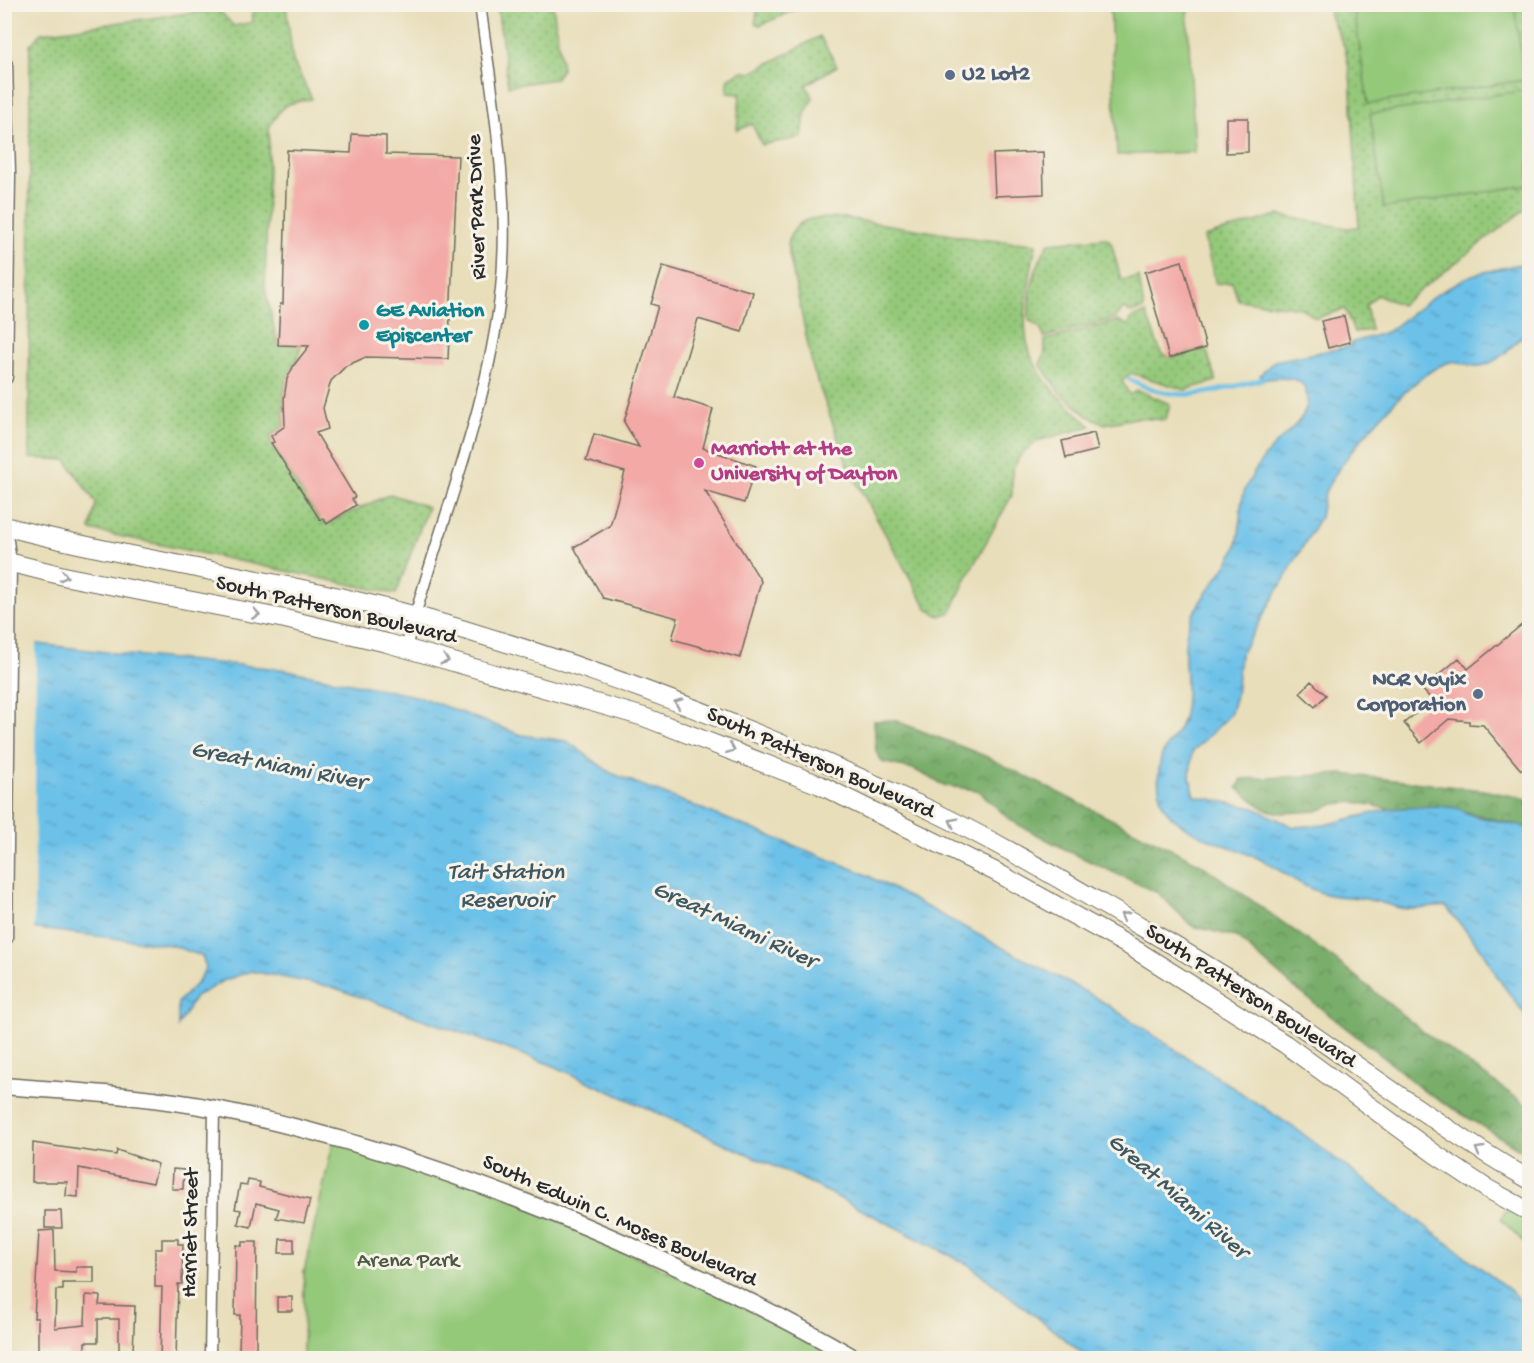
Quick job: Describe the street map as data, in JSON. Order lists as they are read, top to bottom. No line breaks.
{"streets":{"main road":["South Patterson Boulevard","South Edwin C. Moses Boulevard"],"street":["River Park Drive","Harriet Street"]},"crossings":[["River Park Drive","South Patterson Boulevard"],["South Edwin C. Moses Boulevard","Harriet Street"]],"water":["Great Miami River","Tait Station Reservoir"],"parks":["Arena Park"],"places":["U2 Lot2","GE Aviation Episcenter","Marriott at the University of Dayton","NCR Voyix Corporation"]}
